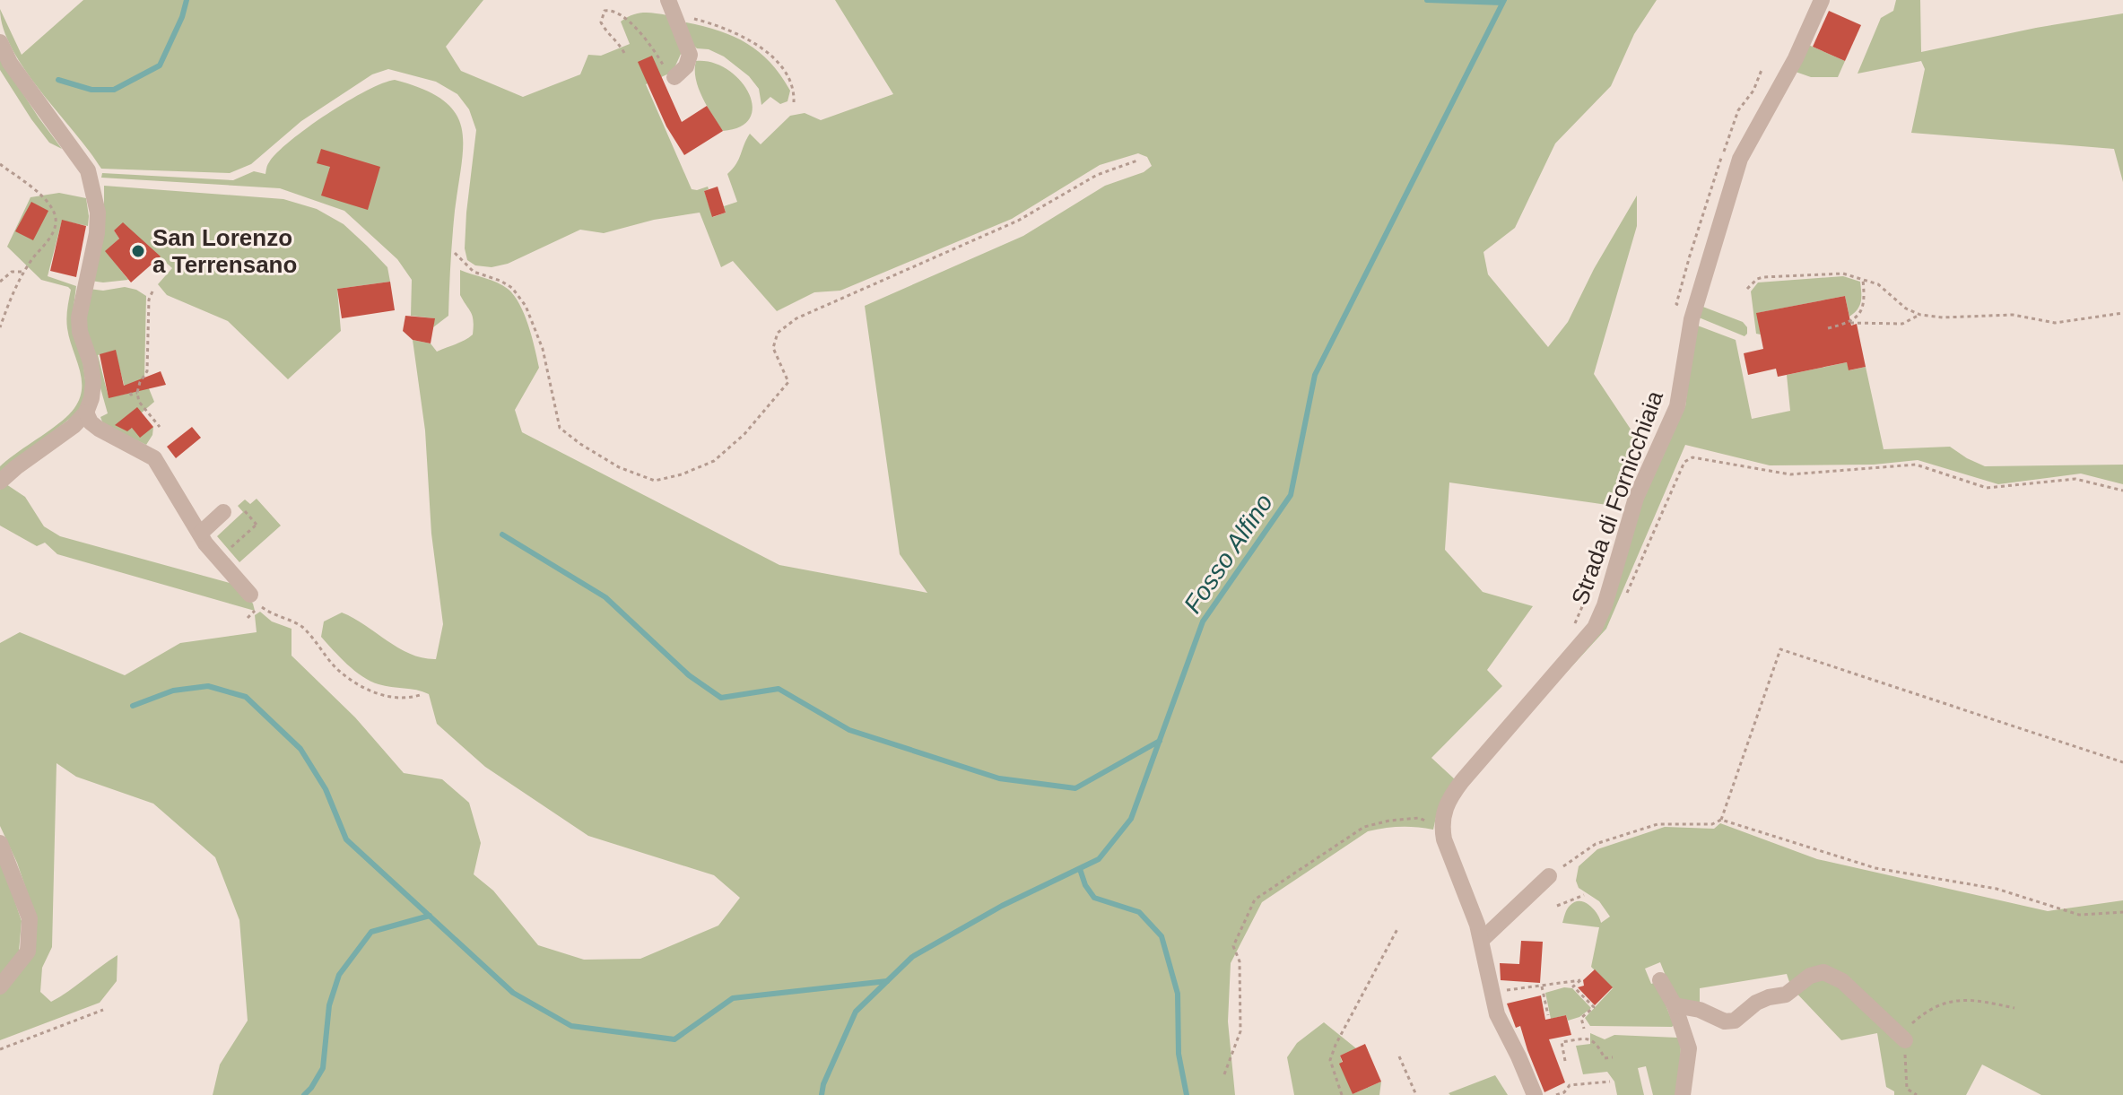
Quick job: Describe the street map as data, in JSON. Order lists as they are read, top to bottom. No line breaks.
{"streets":{"street":["Strada di Fornicchiaia"]},"water":["Fosso Alfino"],"places":["San Lorenzo a Terrensano"]}
